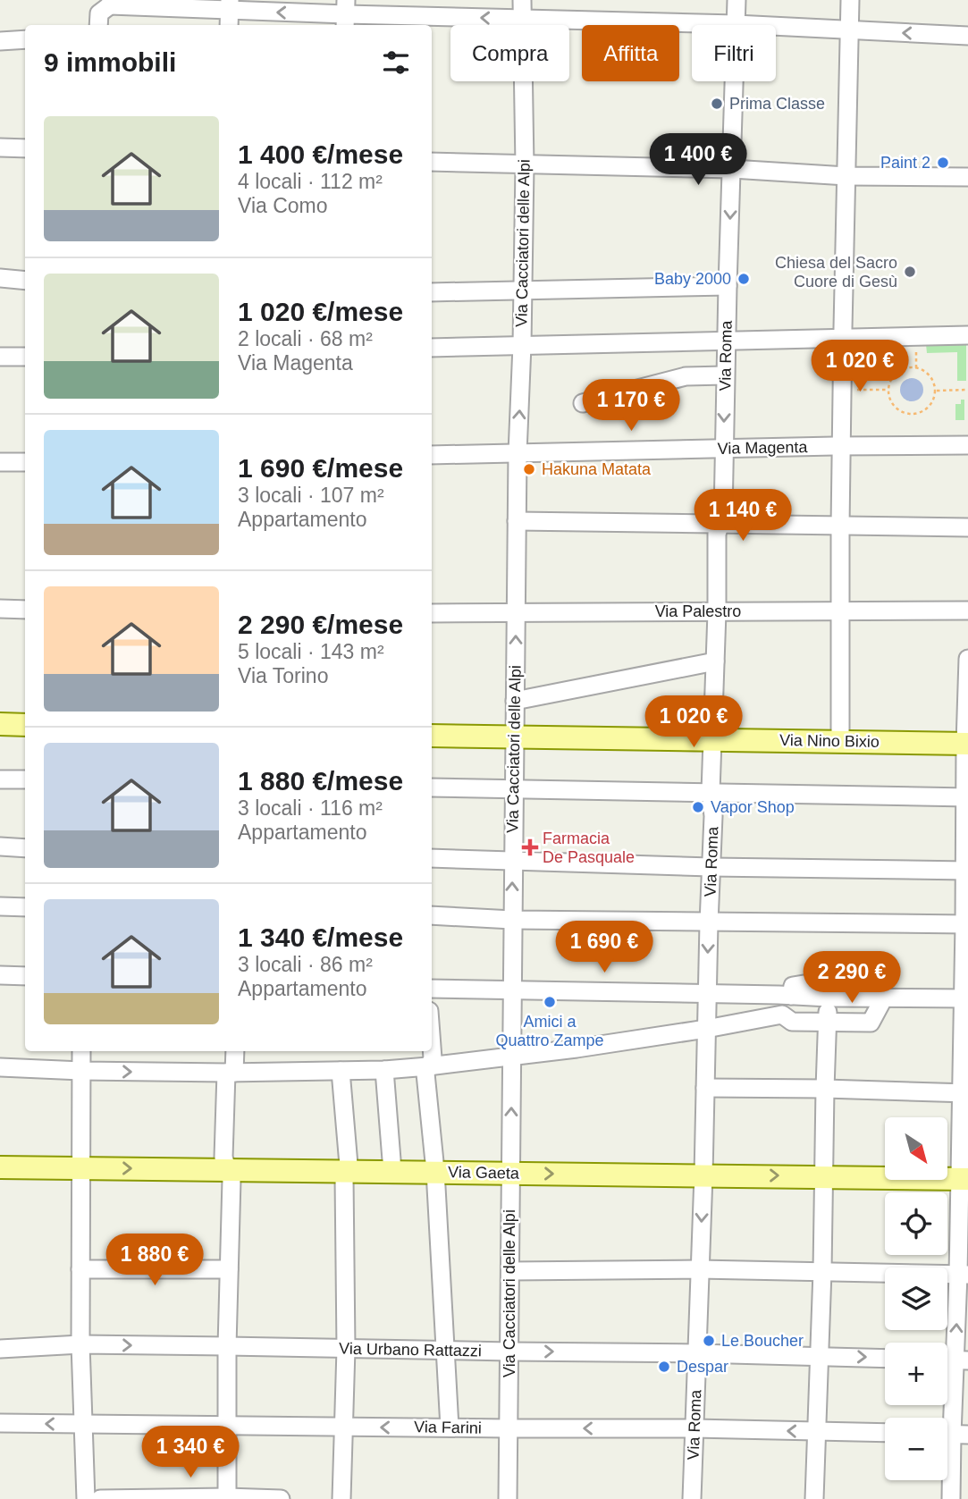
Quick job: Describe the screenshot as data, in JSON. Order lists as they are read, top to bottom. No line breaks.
{"streets":{"main road":["Via Nino Bixio","Via Gaeta"],"street":["Via Cacciatori delle Alpi","Via Roma","Via Magenta","Via Palestro","Via Urbano Rattazzi","Via Farini"]},"crossings":[["Via Cacciatori delle Alpi","Via Magenta"],["Via Cacciatori delle Alpi","Via Palestro"],["Via Cacciatori delle Alpi","Via Nino Bixio"],["Via Cacciatori delle Alpi","Via Gaeta"],["Via Cacciatori delle Alpi","Via Urbano Rattazzi"],["Via Cacciatori delle Alpi","Via Farini"],["Via Roma","Via Magenta"],["Via Roma","Via Palestro"],["Via Roma","Via Nino Bixio"],["Via Roma","Via Gaeta"],["Via Roma","Via Urbano Rattazzi"],["Via Roma","Via Farini"]],"one_way":["Via Gaeta","Via Farini"],"places":{"other":["Prima Classe","Paint 2","Chiesa del Sacro Cuore di Gesù","Baby 2000","Hakuna Matata","Vapor Shop","Amici a Quattro Zampe","Le Boucher","Despar"],"health":["Farmacia De Pasquale"]},"north":"bottom right","page":{"chip":["Compra","Affitta","Filtri"],"heading":"9 immobili","list":[{"name":"1 400 €/mese","note":"4 locali · 112 m² · Via Como"},{"name":"1 020 €/mese","note":"2 locali · 68 m² · Via Magenta"},{"name":"1 690 €/mese","note":"3 locali · 107 m² · Appartamento"},{"name":"2 290 €/mese","note":"5 locali · 143 m² · Via Torino"},{"name":"1 880 €/mese","note":"3 locali · 116 m² · Appartamento"},{"name":"1 340 €/mese","note":"3 locali · 86 m² · Appartamento"}],"price":["1 400 €","1 020 €","1 170 €","1 140 €","1 020 €","1 690 €","2 290 €","1 880 €","1 340 €"],"map_buttons":["+","−"]}}
